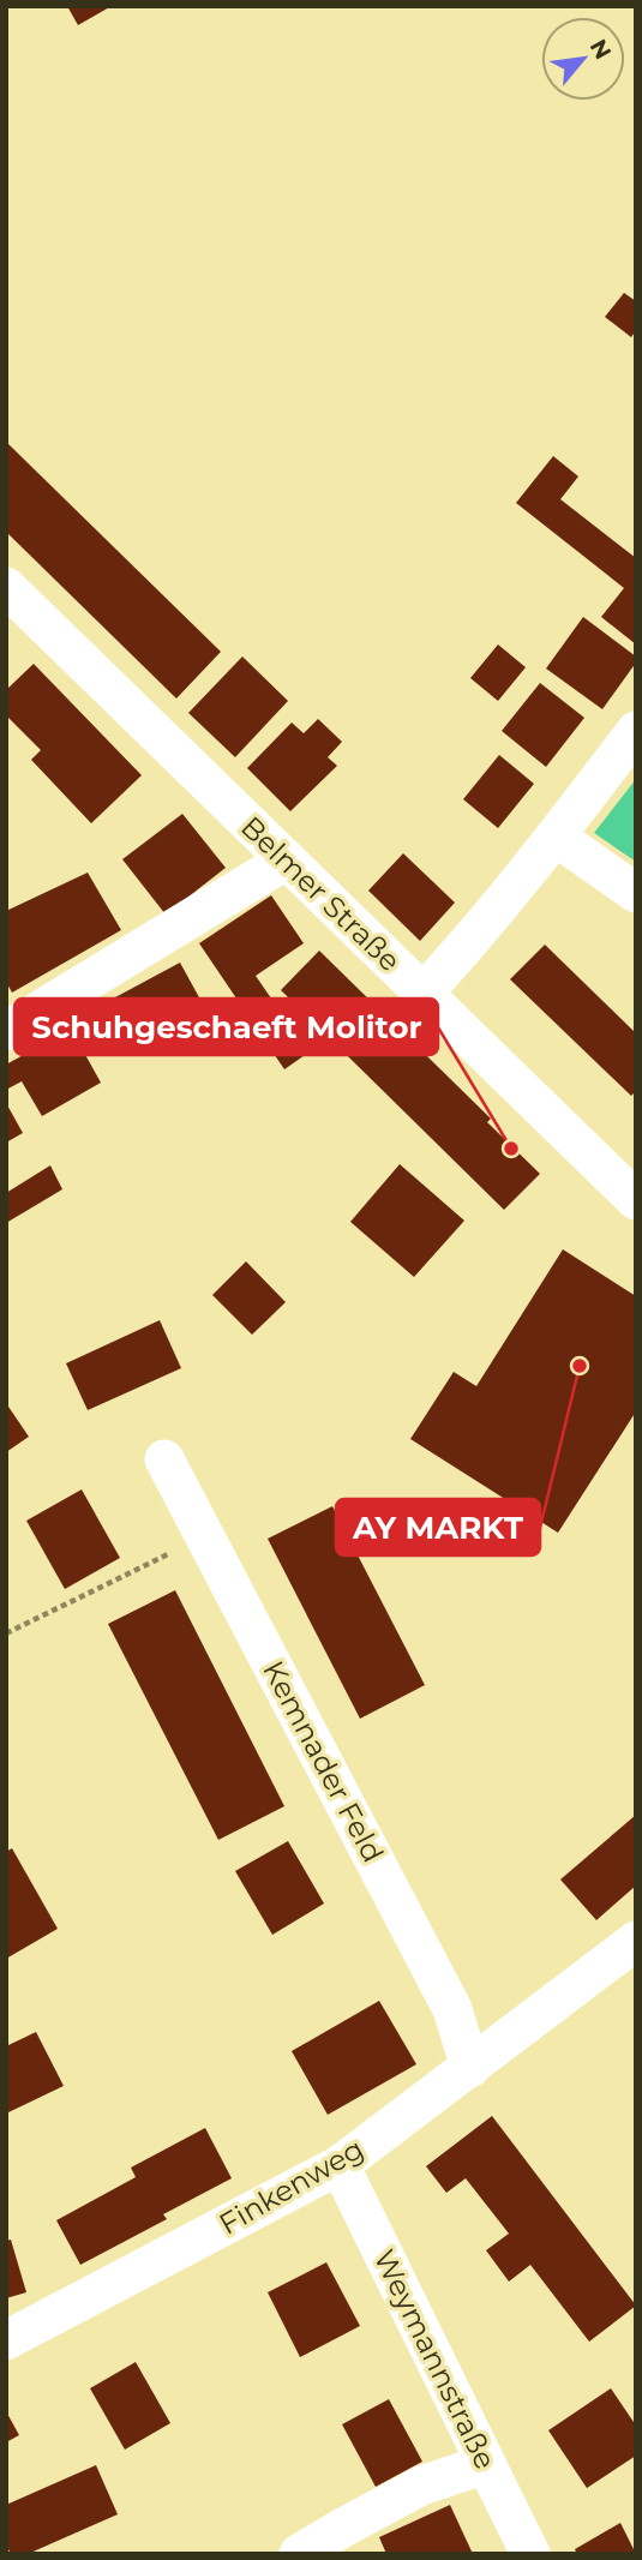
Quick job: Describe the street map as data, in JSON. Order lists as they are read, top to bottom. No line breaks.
{"streets":{"street":["Belmer Straße","Kemnader Feld","Finkenweg","Weymannstraße"]},"crossings":[["Kemnader Feld","Finkenweg"],["Finkenweg","Weymannstraße"]],"places":["Schuhgeschaeft Molitor","AY MARKT"],"north":"top right"}
